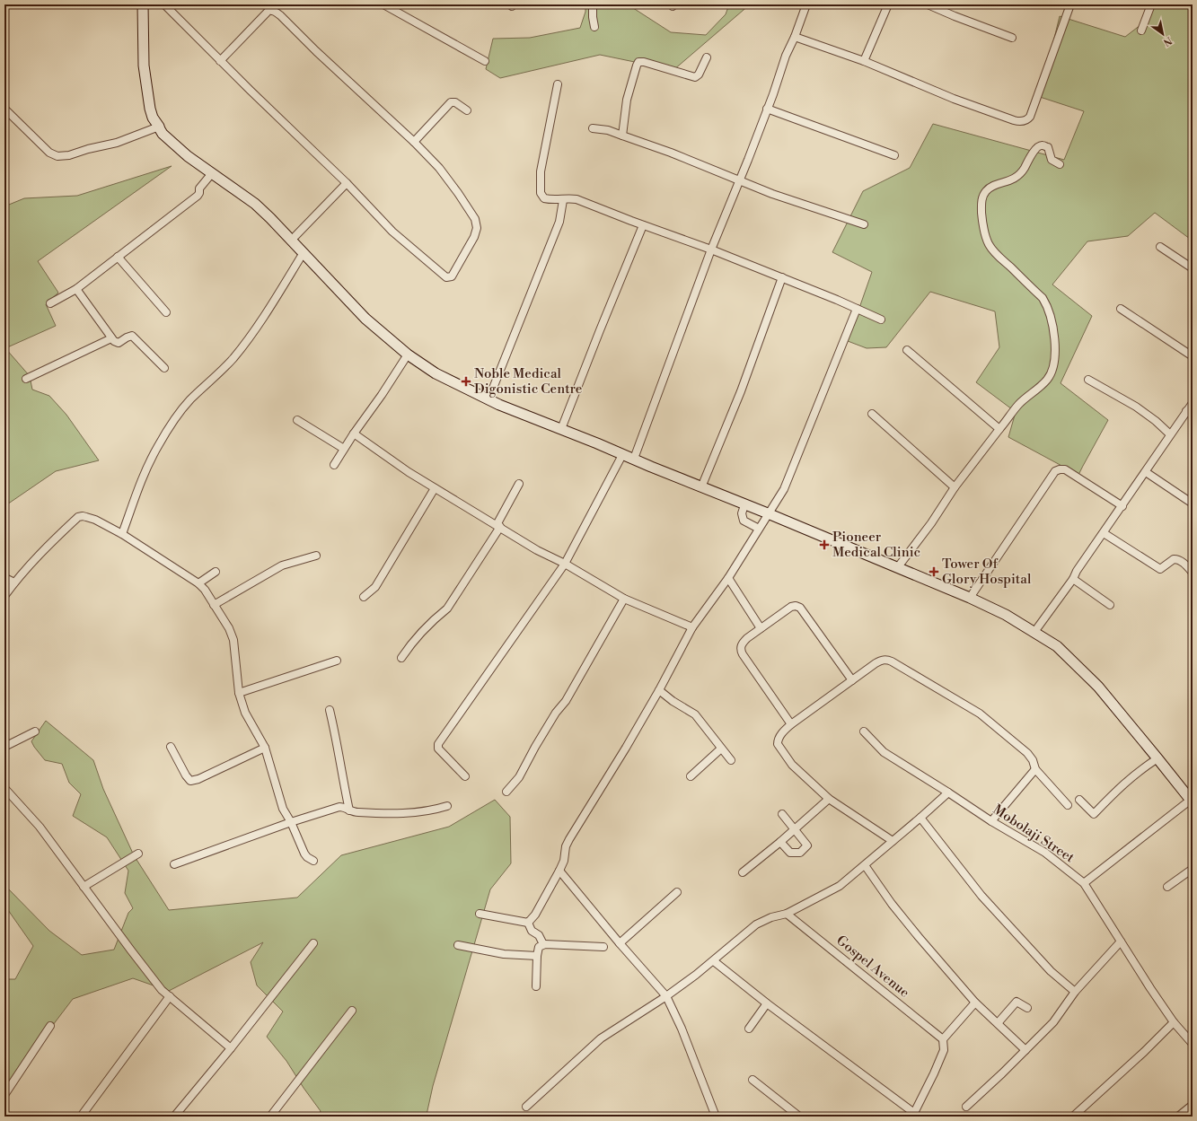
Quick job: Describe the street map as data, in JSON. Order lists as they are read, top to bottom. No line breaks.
{"streets":{"street":["Mobolaji Street","Gospel Avenue"]},"places":{"health":["Noble Medical Digonistic Centre","Pioneer Medical Clinic","Tower Of Glory Hospital"]},"north":"bottom right"}
